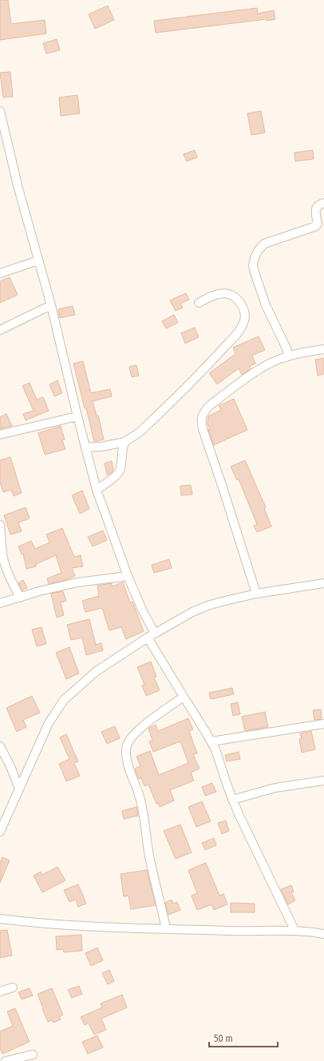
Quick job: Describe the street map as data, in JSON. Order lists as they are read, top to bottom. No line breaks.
{"scale_bar":"50 m"}
